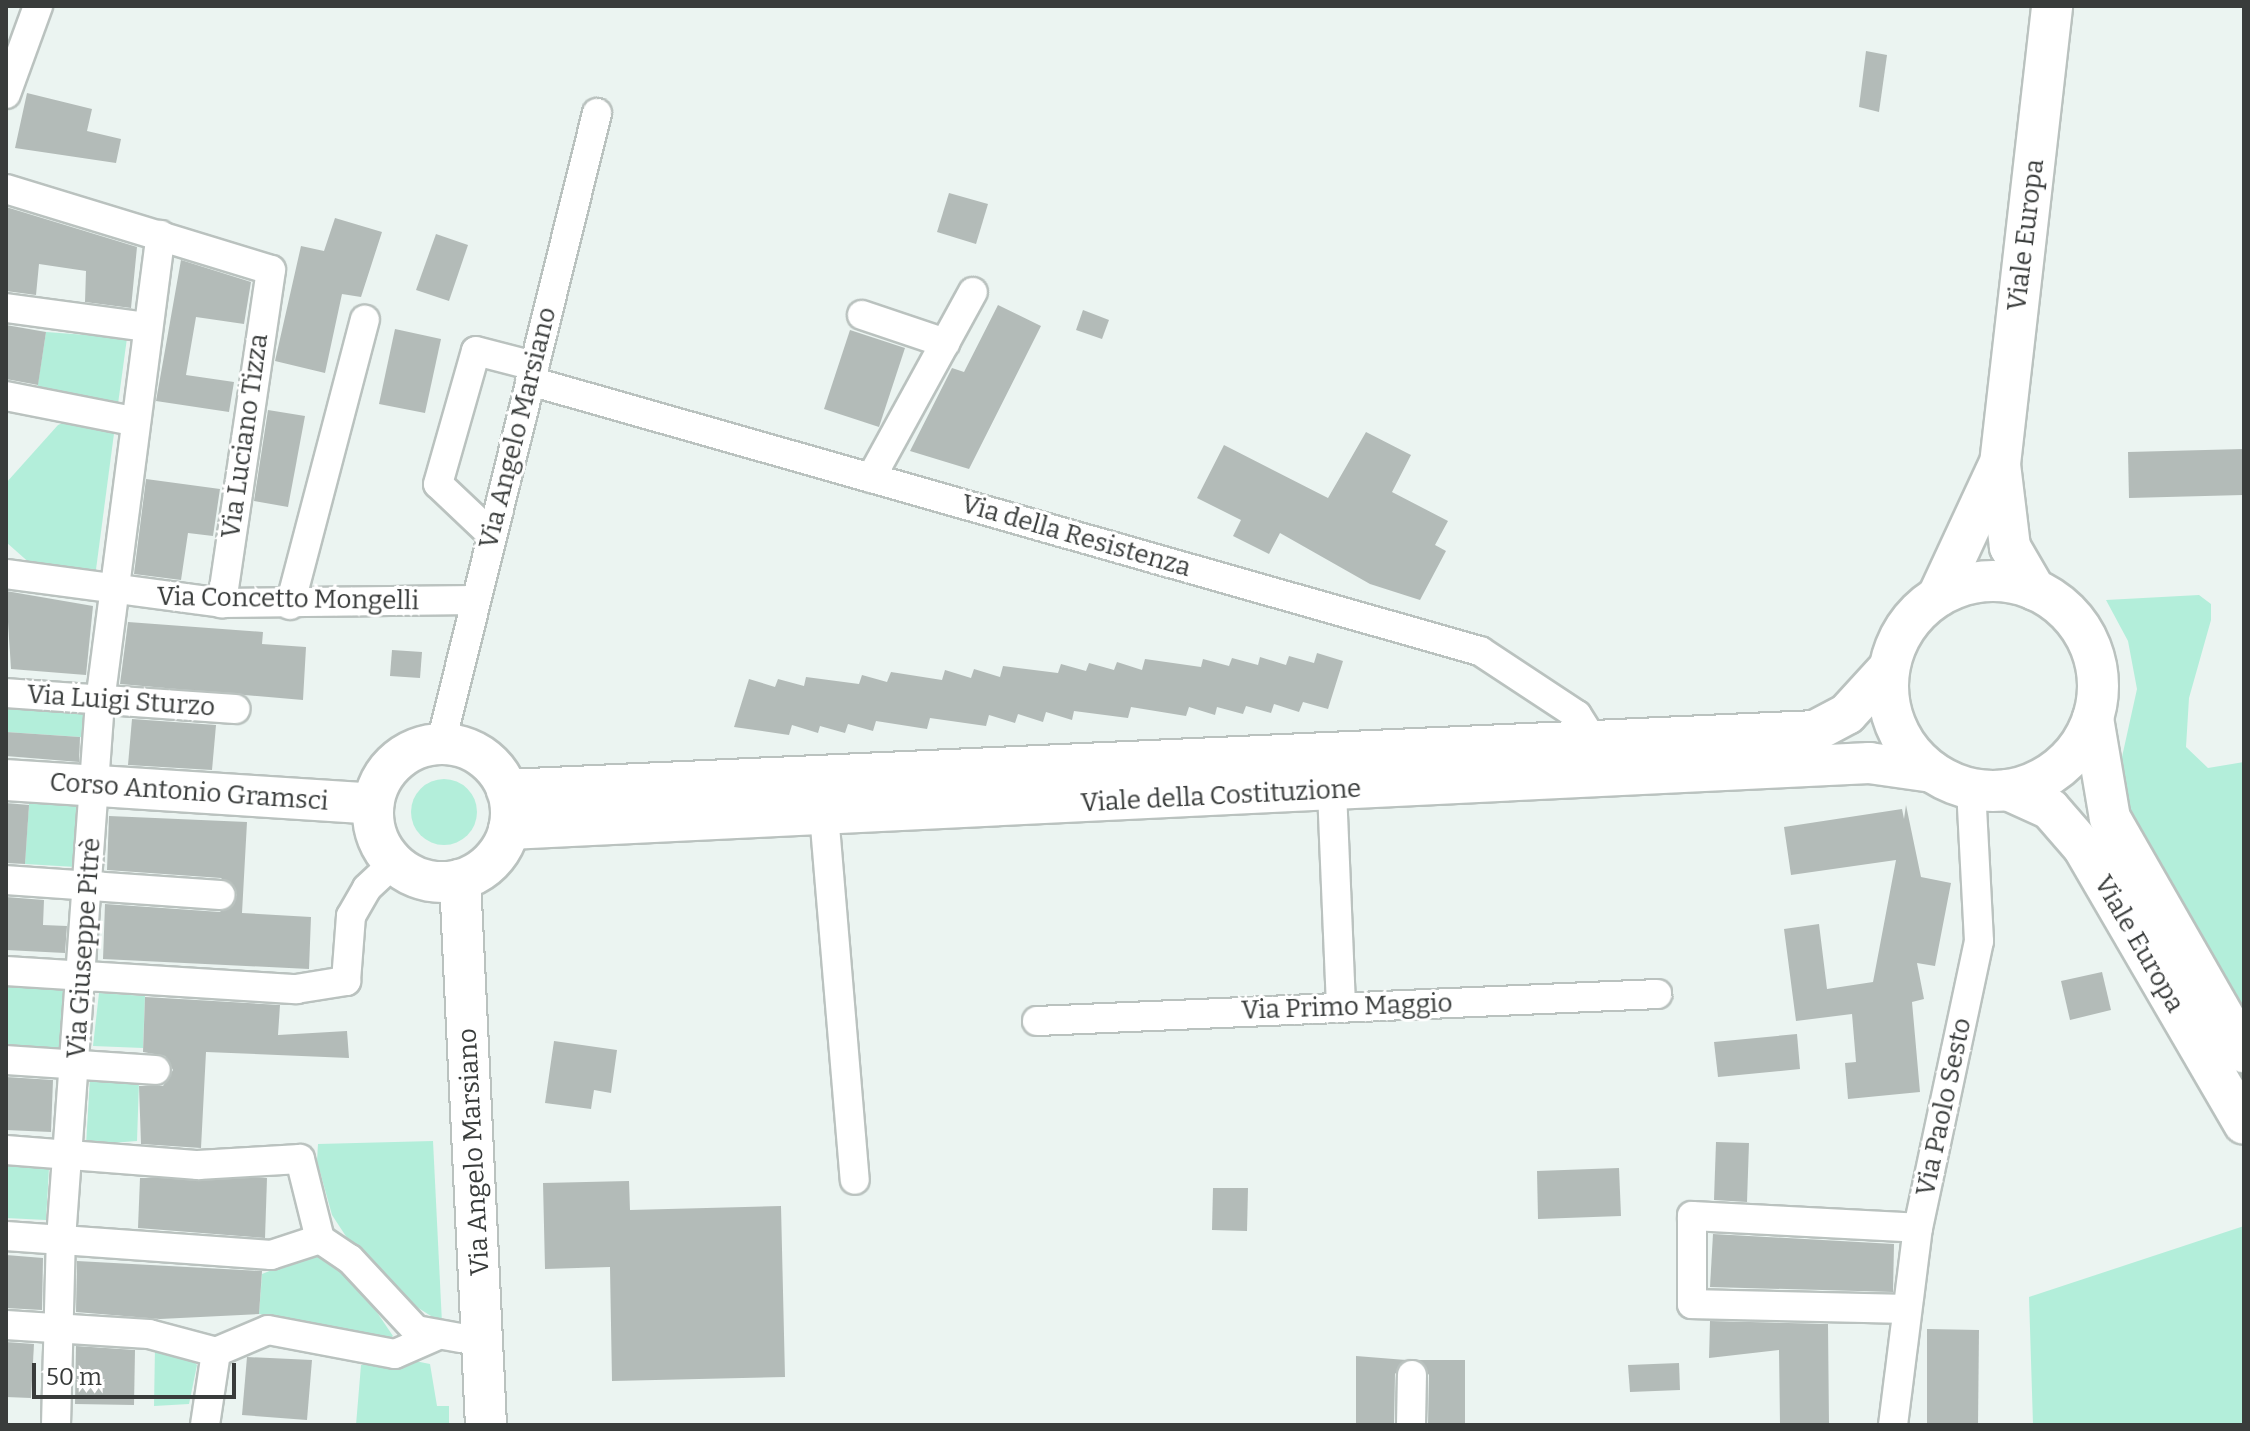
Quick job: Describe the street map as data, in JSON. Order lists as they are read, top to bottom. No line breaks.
{"streets":{"street":["Viale Europa","Via Angelo Marsiano","Via Luciano Tizza","Via della Resistenza","Via Concetto Mongelli","Via Luigi Sturzo","Corso Antonio Gramsci","Viale della Costituzione","Via Giuseppe Pitrè","Via Primo Maggio","Via Paolo Sesto"]},"crossings":[["Viale Europa","Viale della Costituzione"],["Viale Europa","Via Paolo Sesto"],["Via Angelo Marsiano","Via della Resistenza"],["Via Angelo Marsiano","Via Concetto Mongelli"],["Via Angelo Marsiano","Corso Antonio Gramsci"],["Via Angelo Marsiano","Viale della Costituzione"],["Via Luciano Tizza","Via Concetto Mongelli"],["Via Luciano Tizza","Via Giuseppe Pitrè"],["Via della Resistenza","Viale della Costituzione"],["Via Concetto Mongelli","Via Giuseppe Pitrè"],["Via Luigi Sturzo","Via Giuseppe Pitrè"],["Corso Antonio Gramsci","Viale della Costituzione"],["Corso Antonio Gramsci","Via Giuseppe Pitrè"],["Viale della Costituzione","Via Paolo Sesto"]],"scale_bar":"50 m"}
